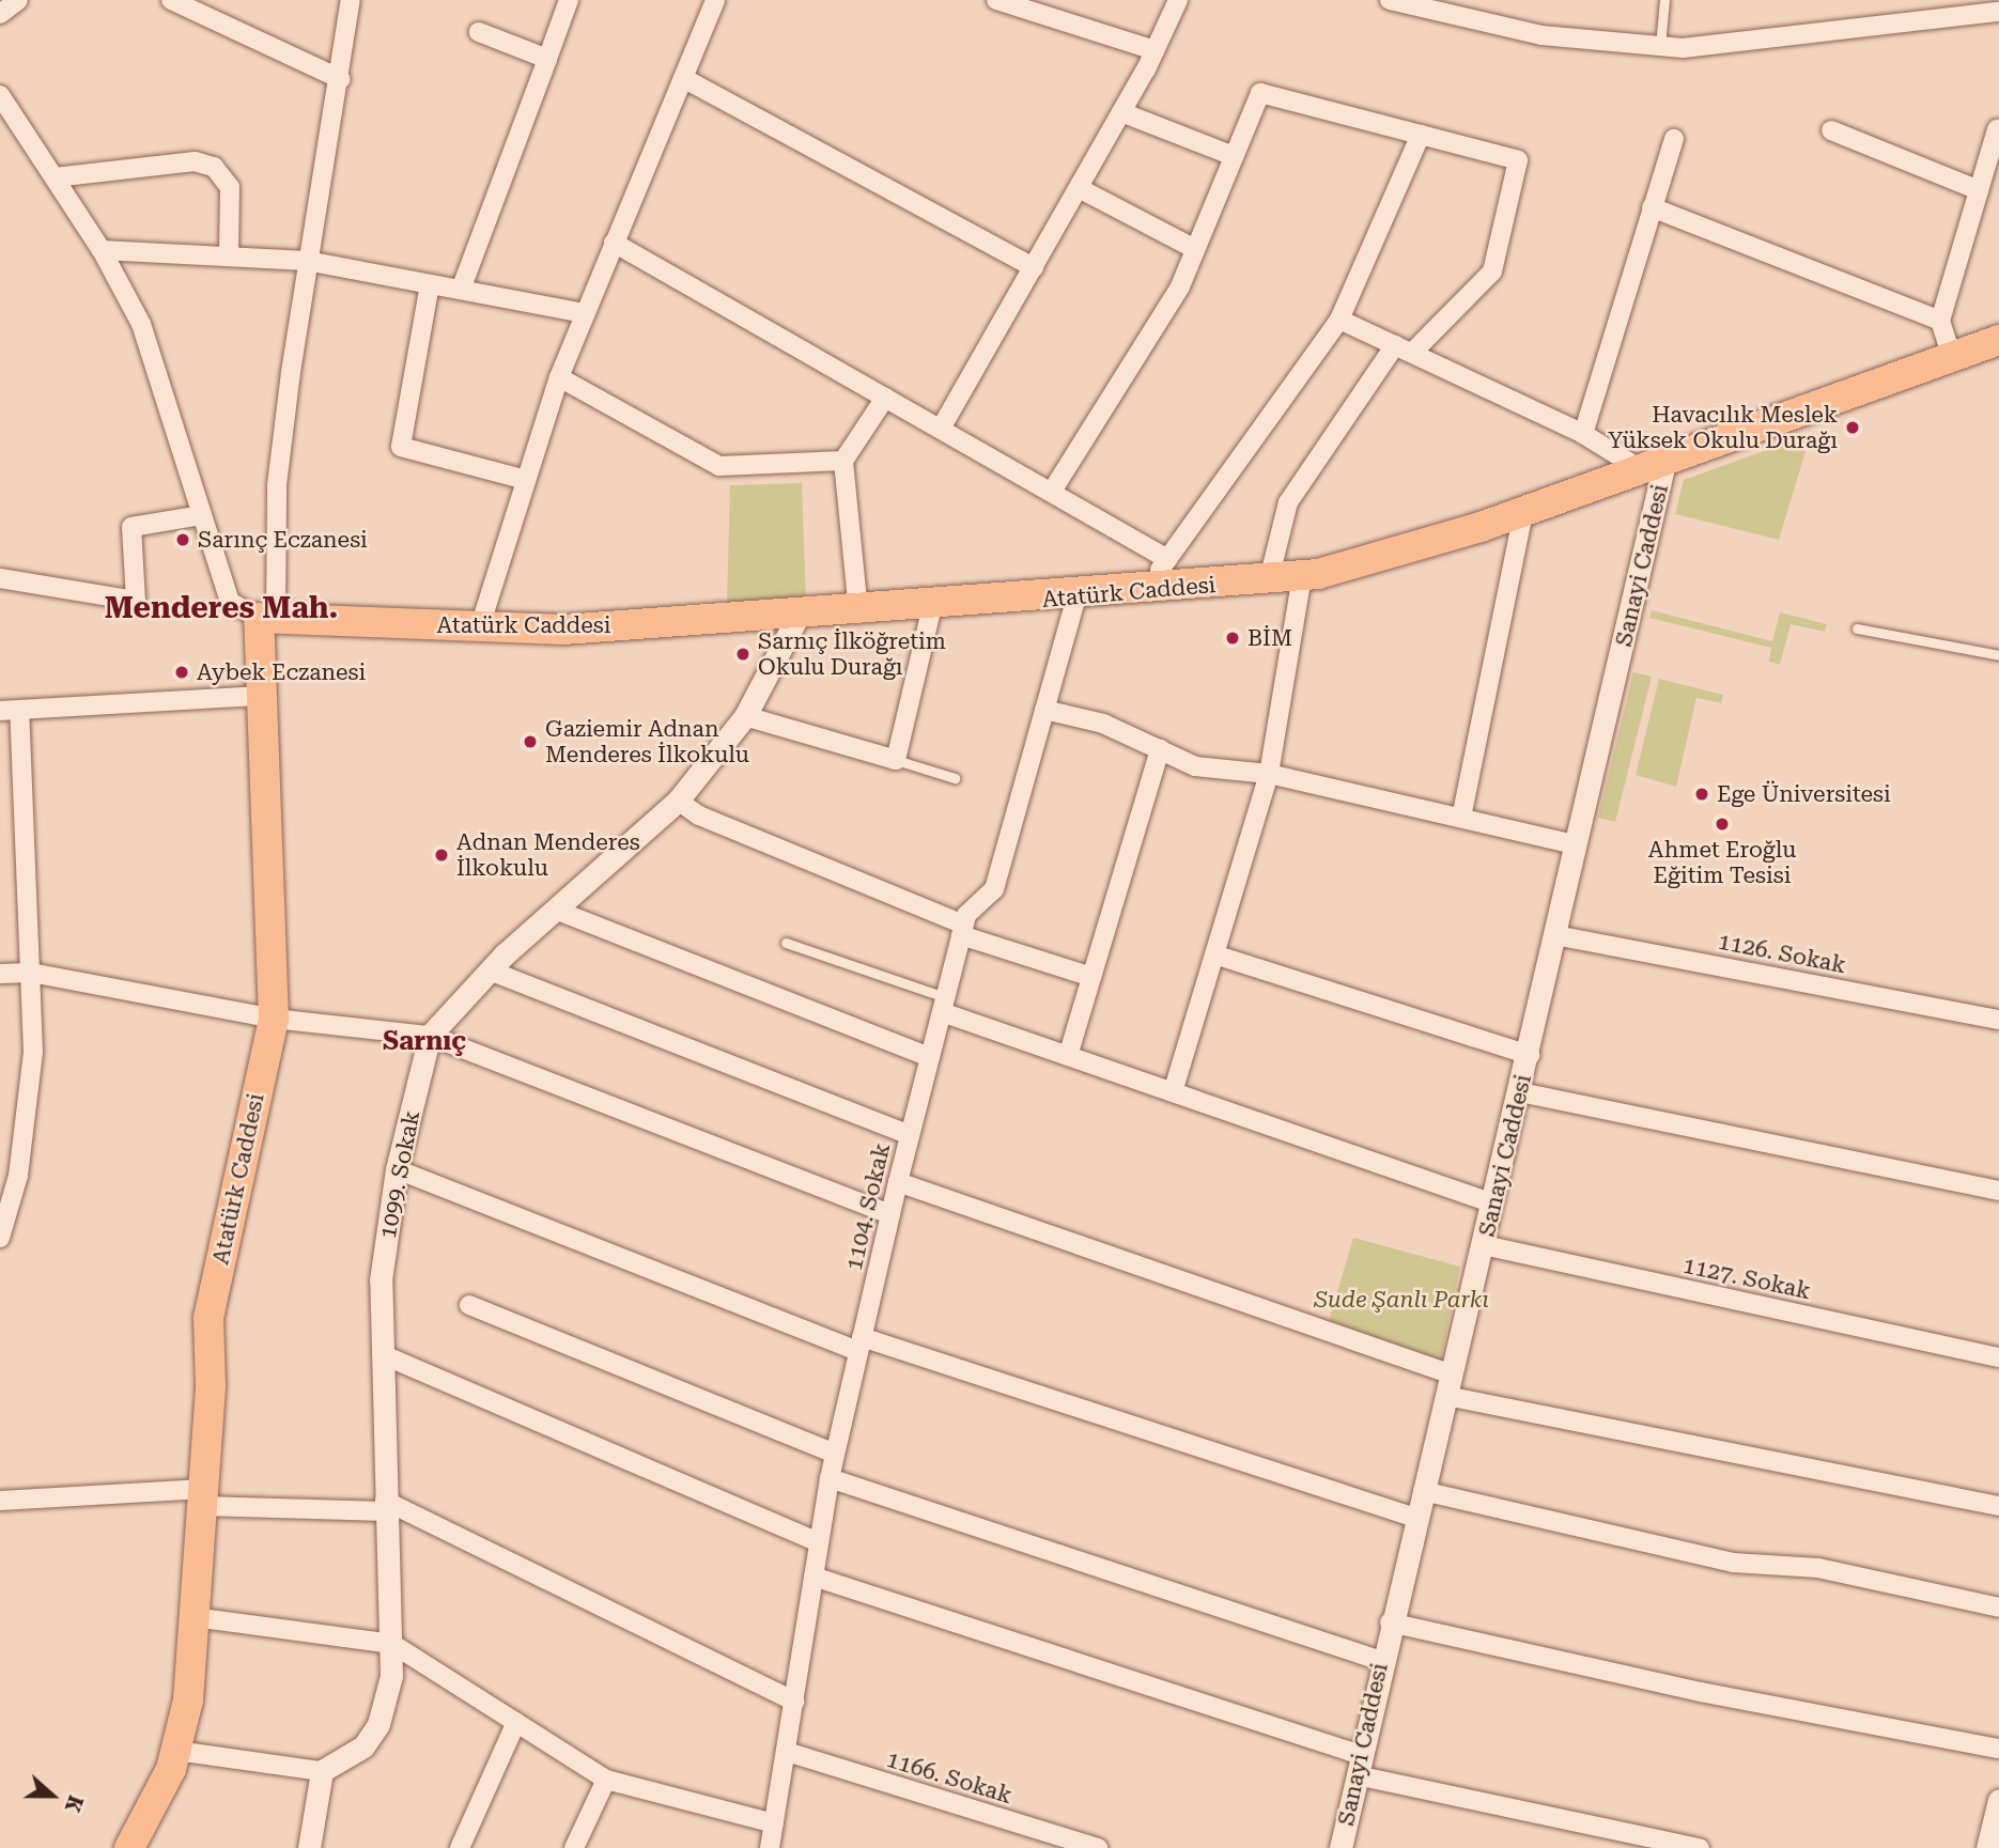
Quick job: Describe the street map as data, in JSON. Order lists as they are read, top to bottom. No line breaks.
{"streets":{"main road":["Atatürk Caddesi"],"street":["Sanayi Caddesi","1126. Sokak","1099. Sokak","1104. Sokak","1127. Sokak","1166. Sokak"]},"crossings":[["Sanayi Caddesi","Atatürk Caddesi"],["Sanayi Caddesi","1126. Sokak"],["Sanayi Caddesi","1127. Sokak"],["Atatürk Caddesi","1099. Sokak"],["Atatürk Caddesi","1104. Sokak"],["1104. Sokak","1166. Sokak"]],"districts":["Menderes Mah.","Sarnıç"],"parks":["Sude Şanlı Parkı"],"places":["Havacılık Meslek Yüksek Okulu Durağı","Sarınç Eczanesi","BİM","Sarnıç İlköğretim Okulu Durağı","Aybek Eczanesi","Gaziemir Adnan Menderes İlkokulu","Ege Üniversitesi","Ahmet Eroğlu Eğitim Tesisi","Adnan Menderes İlkokulu"],"north":"right"}
